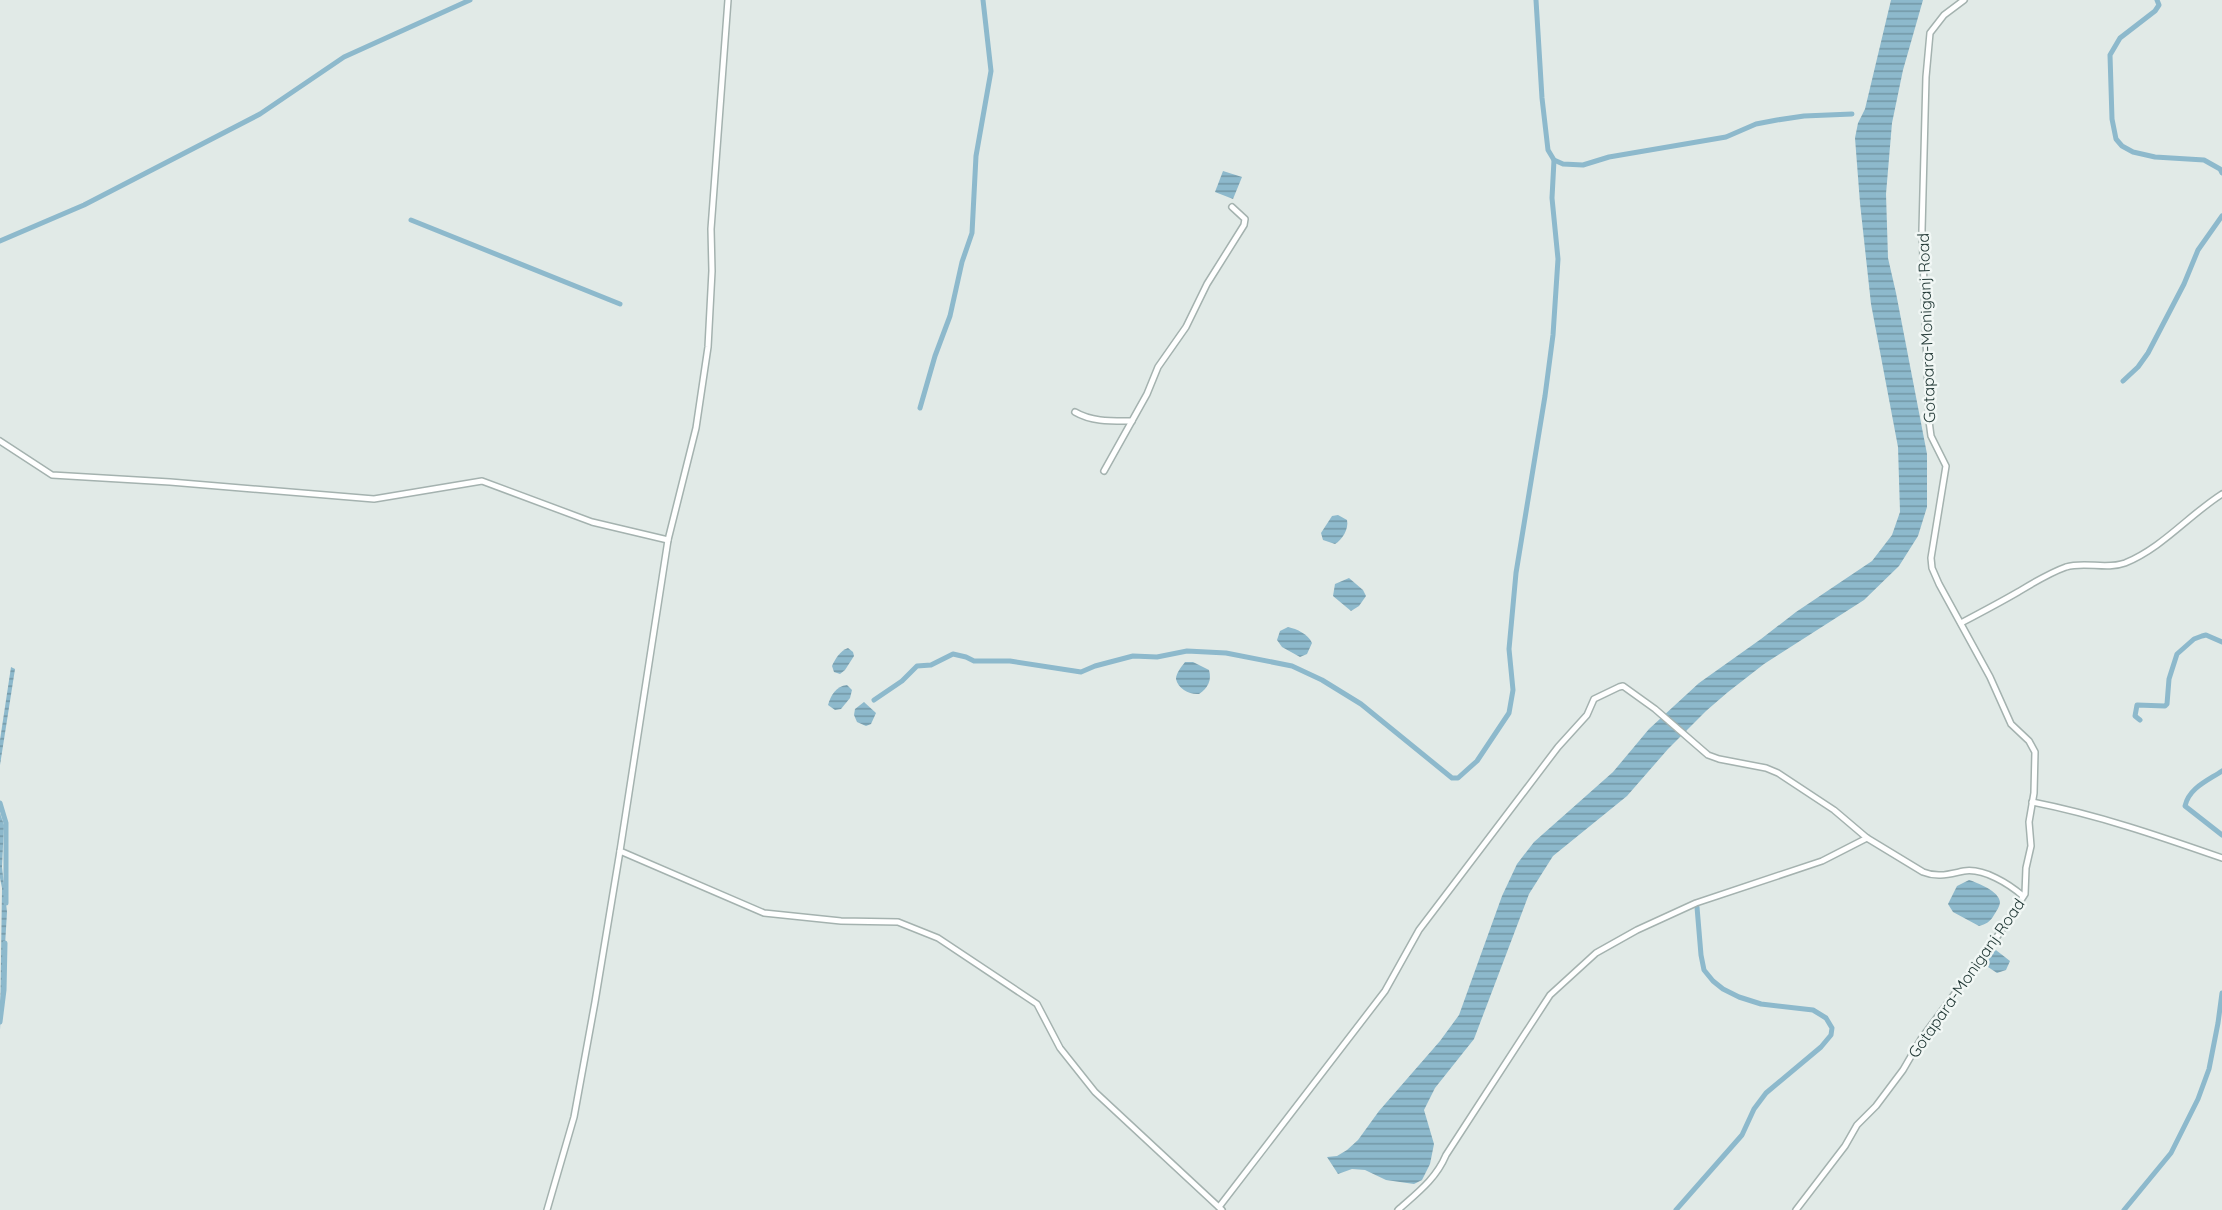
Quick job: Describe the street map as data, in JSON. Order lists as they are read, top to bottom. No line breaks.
{"streets":{"street":["Gotapara-Moniganj Road"]}}
